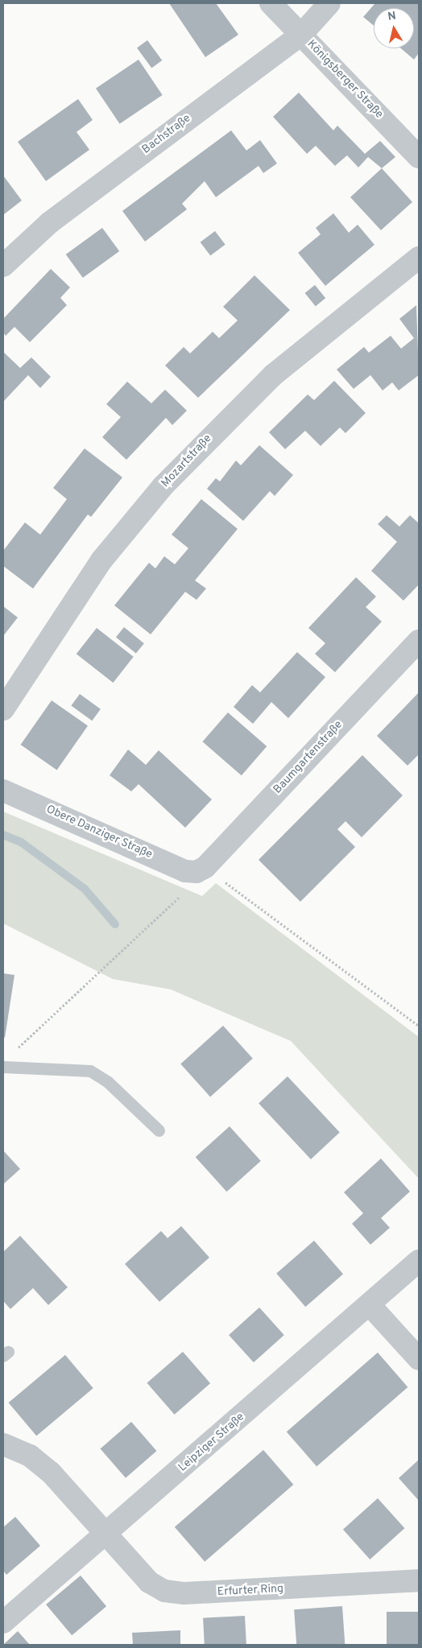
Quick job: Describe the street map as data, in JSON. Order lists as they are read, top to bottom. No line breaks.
{"streets":{"street":["Königsberger Straße","Bachstraße","Mozartstraße","Baumgartenstraße","Obere Danziger Straße","Leipziger Straße","Erfurter Ring"]},"crossings":[["Königsberger Straße","Bachstraße"],["Baumgartenstraße","Obere Danziger Straße"],["Leipziger Straße","Erfurter Ring"]],"north":"top"}
